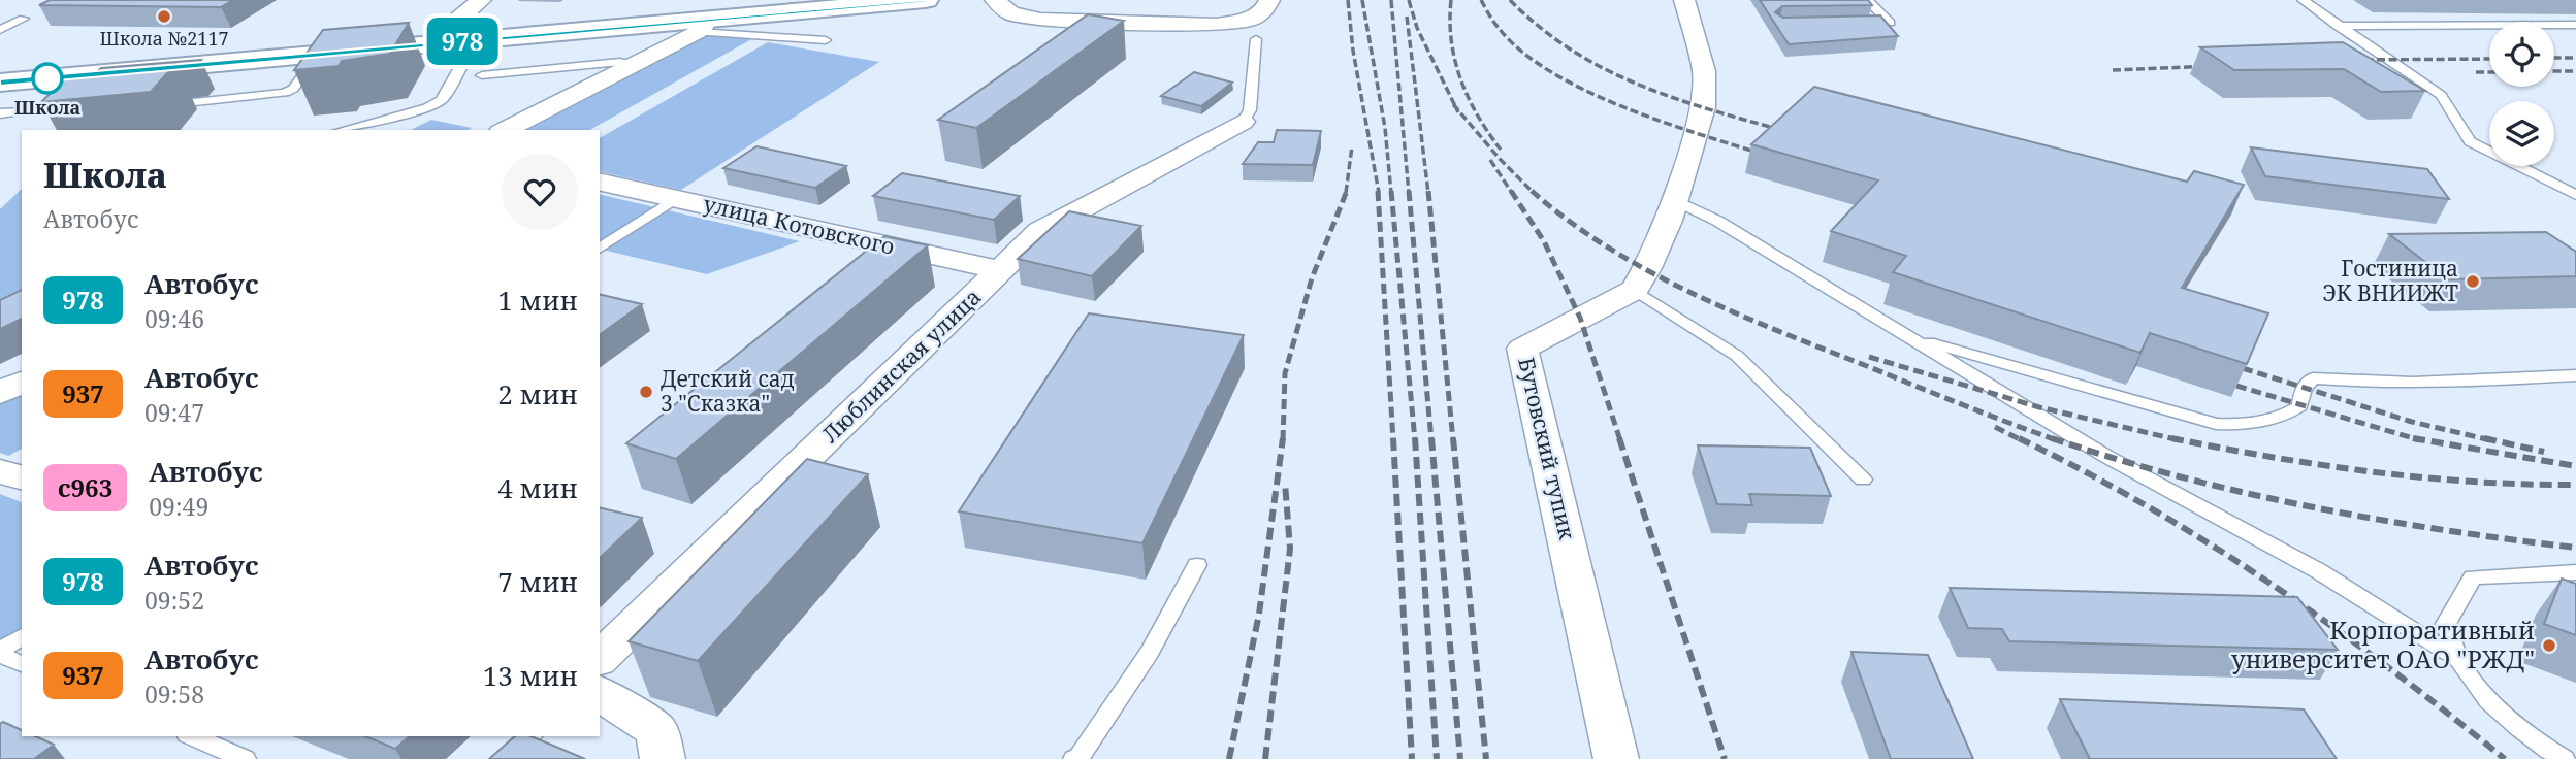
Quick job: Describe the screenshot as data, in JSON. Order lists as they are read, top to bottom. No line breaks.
{"streets":{"street":["улица Котовского","Люблинская улица","Бутовский тупик"]},"crossings":[["улица Котовского","Люблинская улица"]],"places":["Школа №2117","Школа","Гостиница ЭК ВНИИЖТ","Детский сад 3 \"Сказка\"","Корпоративный университет ОАО \"РЖД\""],"lines":["bus line 978"],"page":{"on_map":"978","heading":["Школа","Автобус"],"list":[{"mark":"978","name":"Автобус","note":"09:46","value":"1 мин"},{"mark":"937","name":"Автобус","note":"09:47","value":"2 мин"},{"mark":"с963","name":"Автобус","note":"09:49","value":"4 мин"},{"mark":"978","name":"Автобус","note":"09:52","value":"7 мин"},{"mark":"937","name":"Автобус","note":"09:58","value":"13 мин"}]}}
